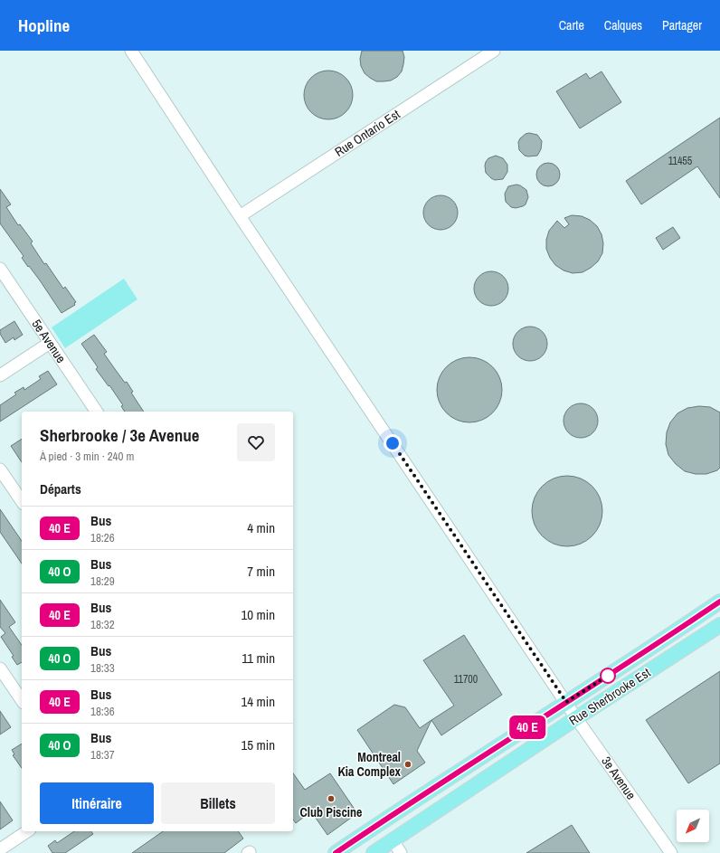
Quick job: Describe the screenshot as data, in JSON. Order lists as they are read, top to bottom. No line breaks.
{"streets":{"main road":["Rue Sherbrooke Est"],"street":["Rue Ontario Est","5e Avenue","3e Avenue"]},"crossings":[["Rue Ontario Est","3e Avenue"],["Rue Sherbrooke Est","3e Avenue"]],"places":["Montreal Kia Complex","Club Piscine"],"house_numbers":["11455","11700"],"north":"bottom left","page":{"header":"Hopline","nav":["Carte","Calques","Partager"],"on_map":"40 E","heading":[["Sherbrooke / 3e Avenue","À pied · 3 min · 240 m"],"Départs"],"list":[{"mark":"40 E","name":"Bus","note":"18:26","value":"4 min"},{"mark":"40 O","name":"Bus","note":"18:29","value":"7 min"},{"mark":"40 E","name":"Bus","note":"18:32","value":"10 min"},{"mark":"40 O","name":"Bus","note":"18:33","value":"11 min"},{"mark":"40 E","name":"Bus","note":"18:36","value":"14 min"},{"mark":"40 O","name":"Bus","note":"18:37","value":"15 min"}],"buttons":["Itinéraire","Billets"]}}
